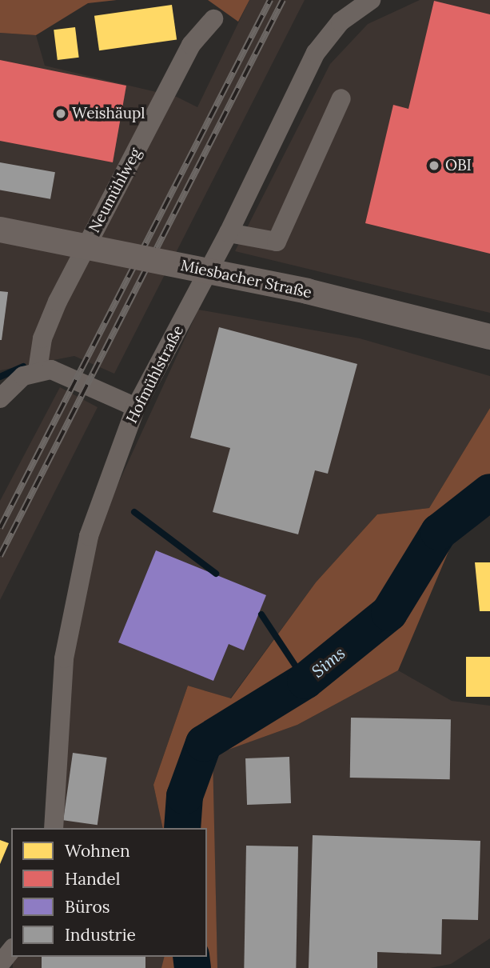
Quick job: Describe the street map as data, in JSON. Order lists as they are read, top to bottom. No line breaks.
{"streets":{"main road":["Miesbacher Straße"],"street":["Neumühlweg","Hofmühlstraße"]},"water":["Sims"],"places":["Weishäupl","OBI"],"legend":["Wohnen","Handel","Büros","Industrie"]}
